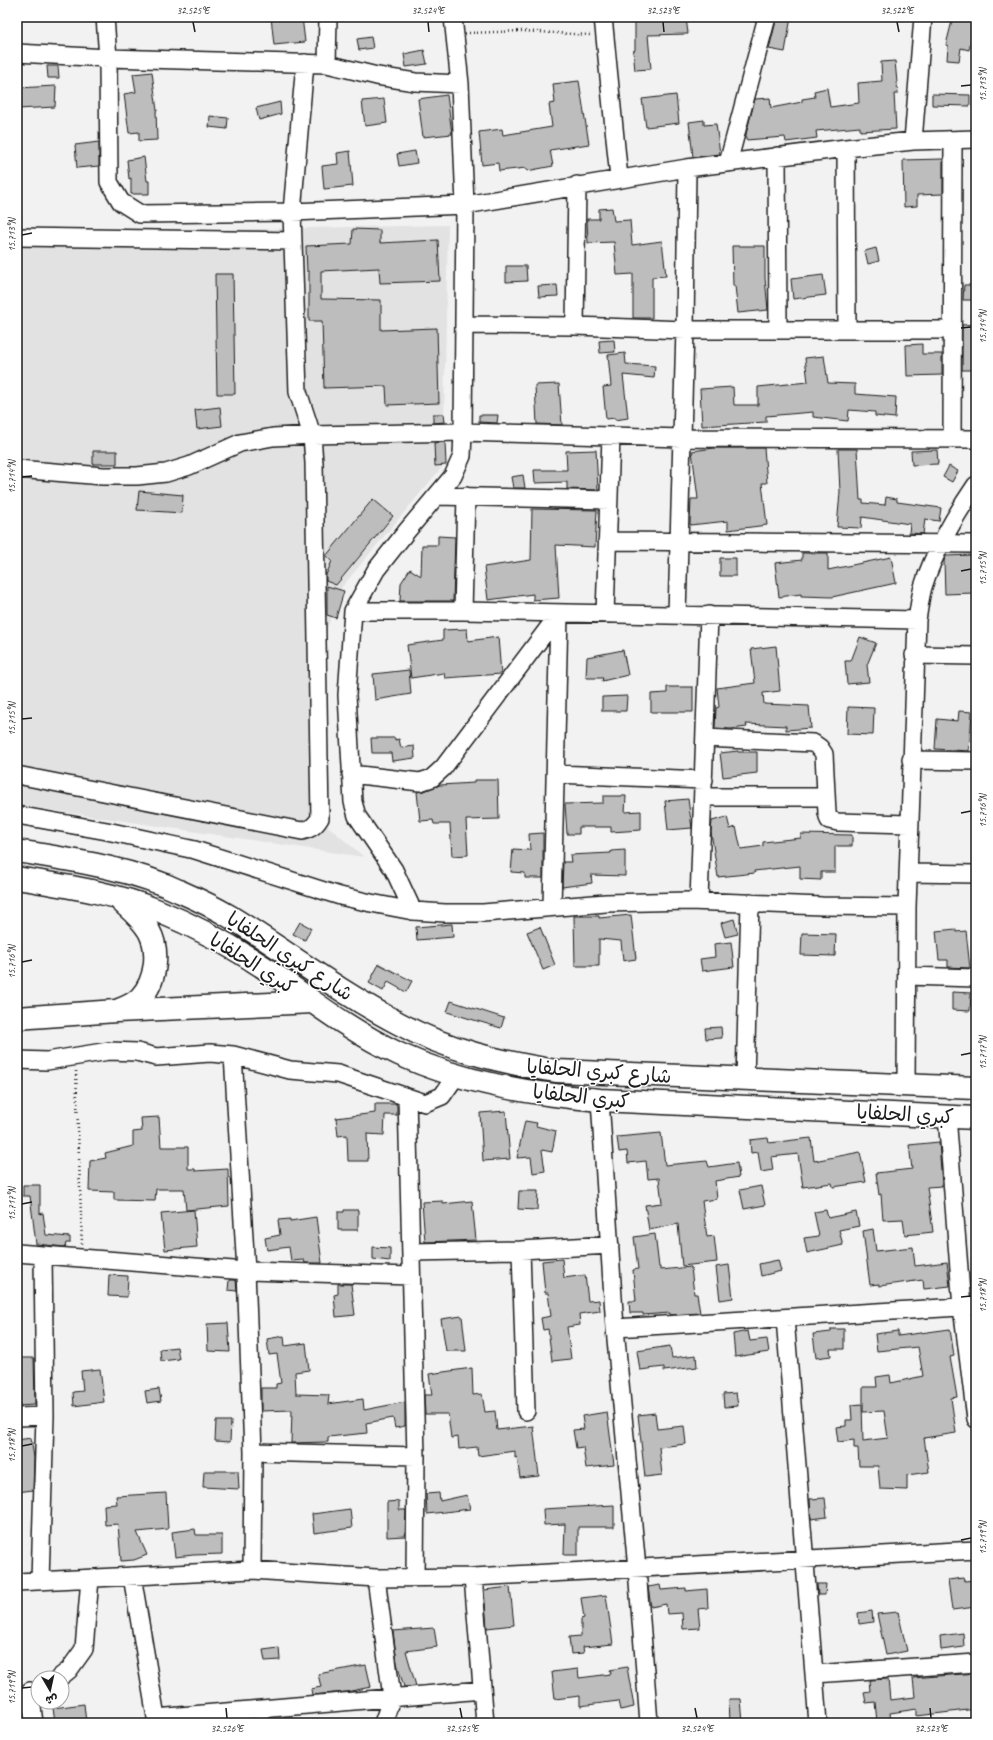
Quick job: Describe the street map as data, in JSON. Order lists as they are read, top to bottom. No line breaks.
{"streets":{"main road":["شارع كبري الحلفايا","كبري الحلفايا"]},"north":"bottom","coordinates":["32.525°E","32.524°E","32.523°E","32.522°E","15.713°N","15.714°N","15.715°N","15.716°N","15.717°N","15.718°N","15.719°N","32.526°E"]}
